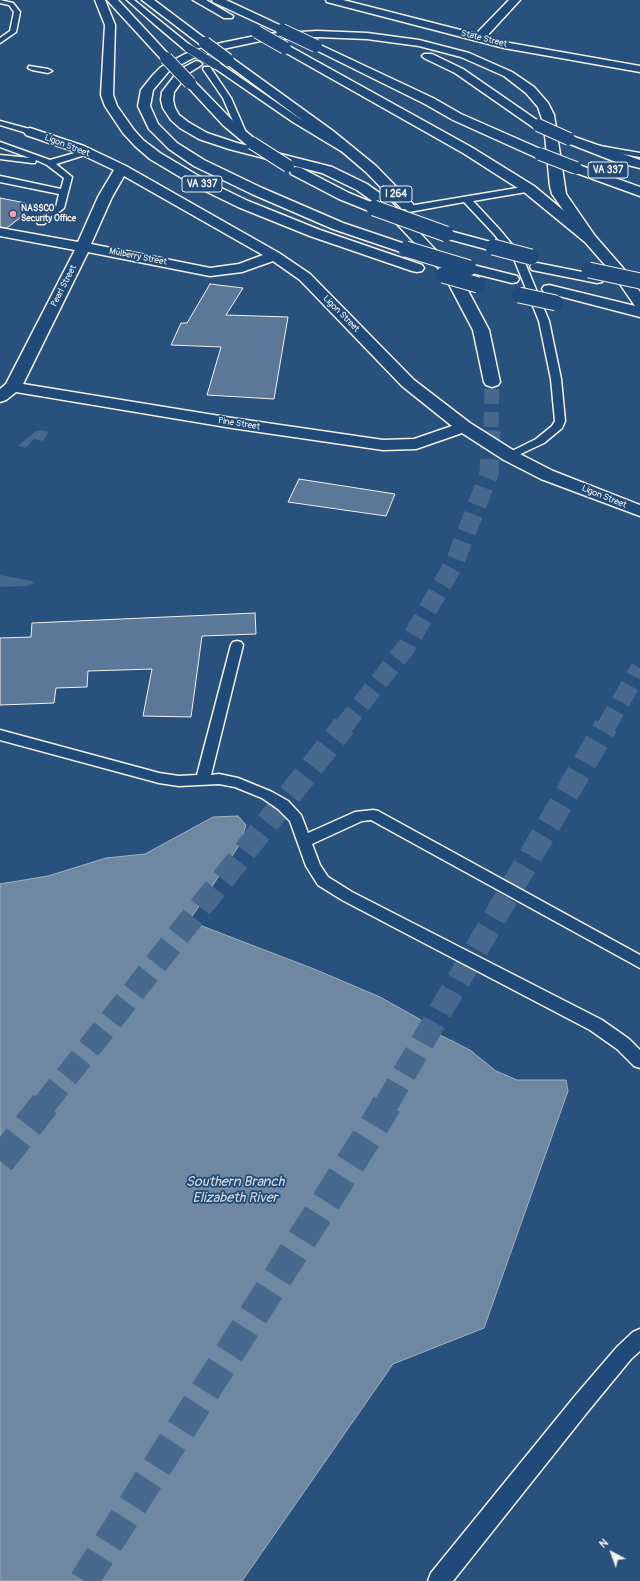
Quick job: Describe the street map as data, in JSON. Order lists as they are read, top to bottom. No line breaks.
{"streets":{"main road":["State Street","Ligon Street","VA 337","I 264","Mulberry Street","Pearl Street","Pine Street"]},"crossings":[["Ligon Street","Mulberry Street"],["Ligon Street","Pearl Street"],["Ligon Street","Pine Street"],["Mulberry Street","Pearl Street"],["Pearl Street","Pine Street"]],"water":["Southern Branch Elizabeth River"],"places":["NASSCO Security Office"],"north":"top left"}
